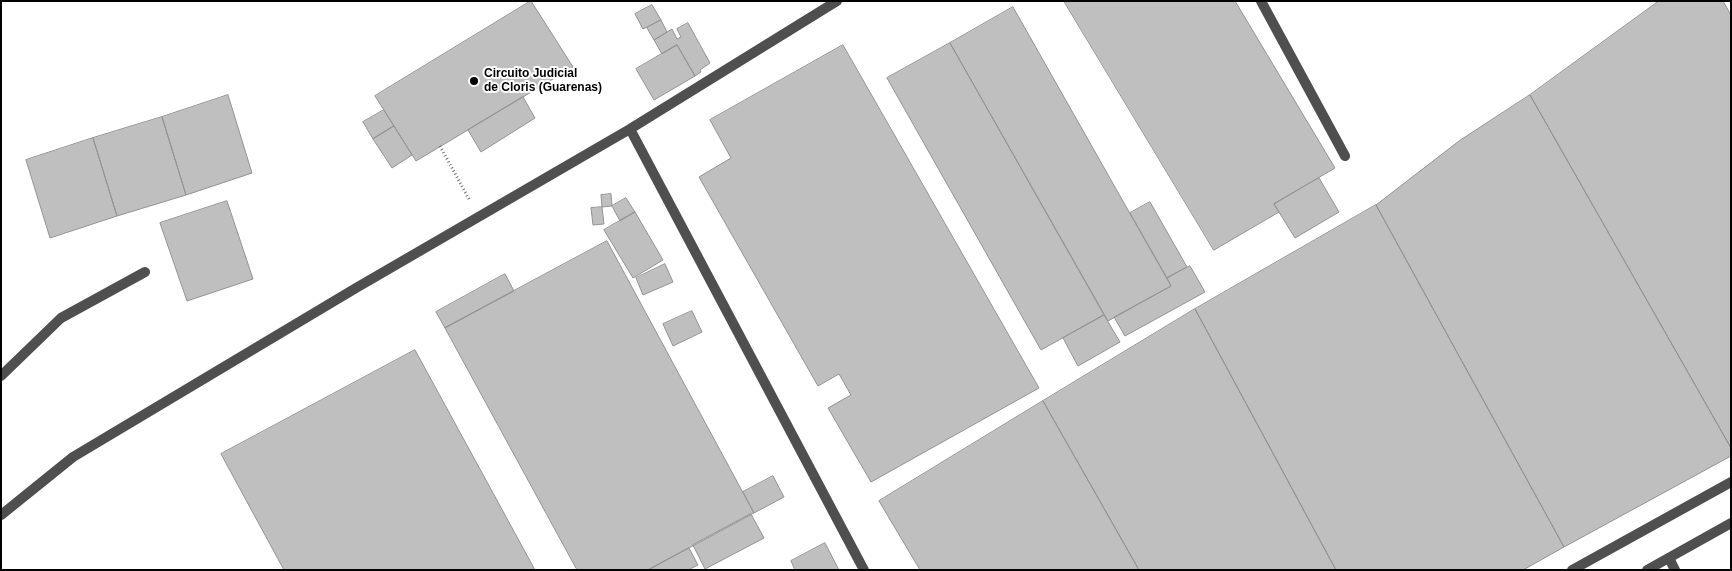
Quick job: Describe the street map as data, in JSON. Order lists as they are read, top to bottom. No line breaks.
{"places":["Circuito Judicial de Cloris (Guarenas)"]}
